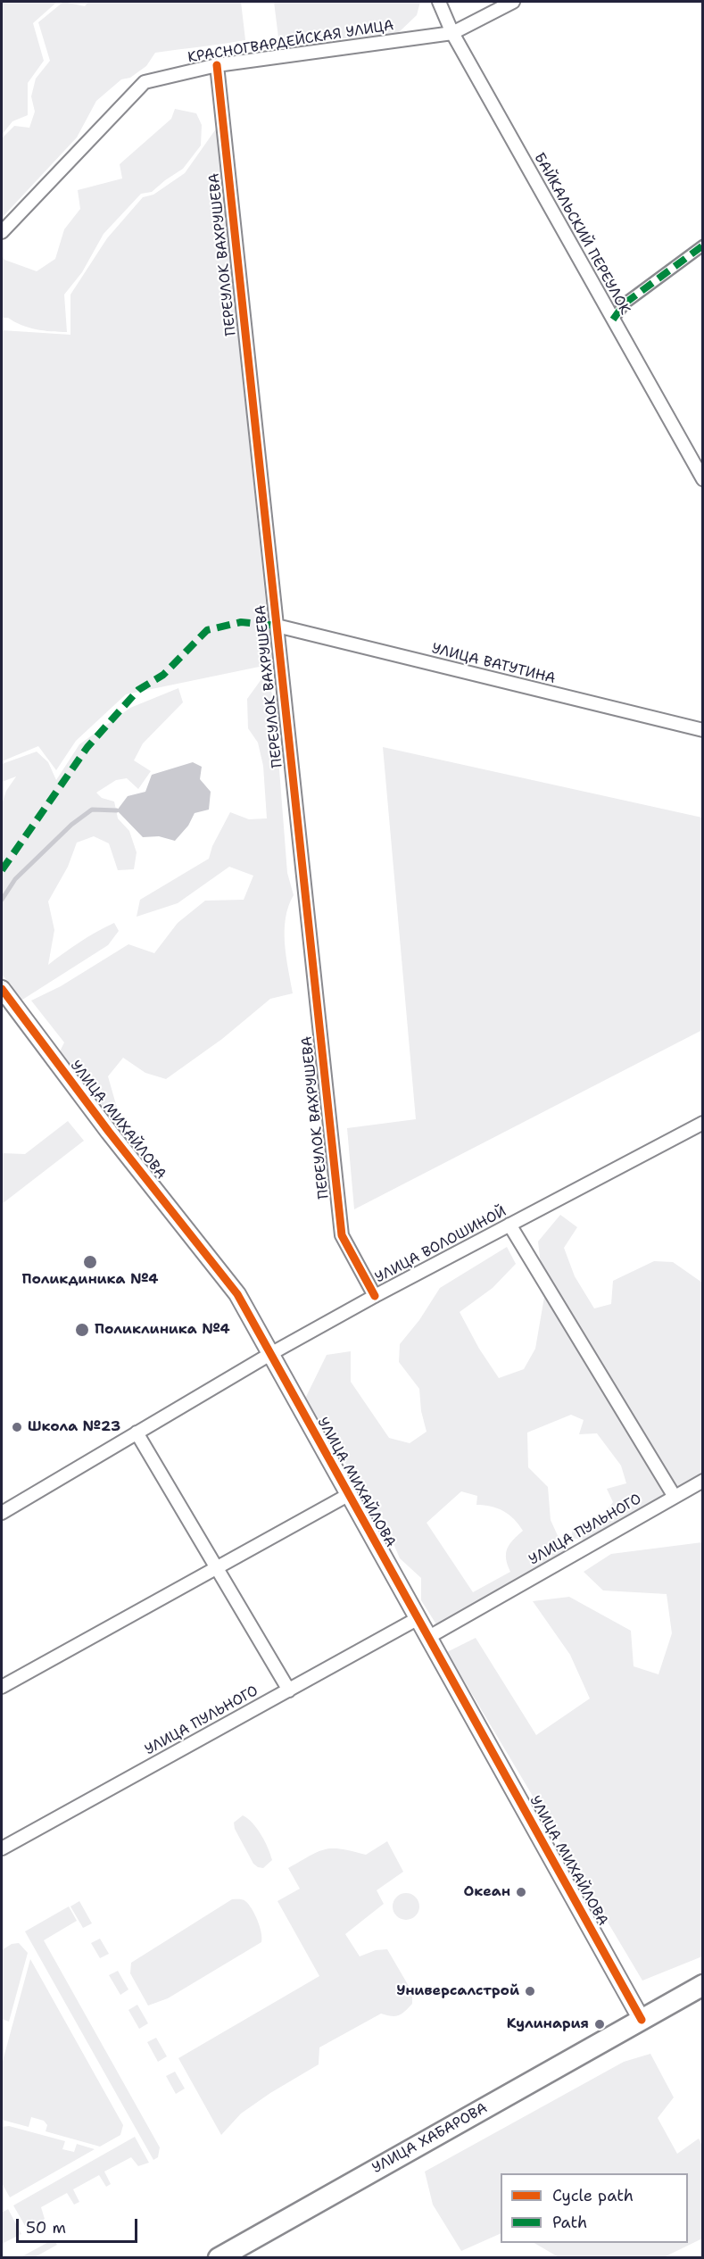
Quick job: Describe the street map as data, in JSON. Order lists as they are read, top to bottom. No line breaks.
{"streets":{"main road":["УЛИЦА ХАБАРОВА"],"street":["КРАСНОГВАРДЕЙСКАЯ УЛИЦА","БАЙКАЛЬСКИЙ ПЕРЕУЛОК","ПЕРЕУЛОК ВАХРУШЕВА","УЛИЦА ВАТУТИНА","УЛИЦА МИХАЙЛОВА","УЛИЦА ВОЛОШИНОЙ","УЛИЦА ПУЛЬНОГО"]},"crossings":[["КРАСНОГВАРДЕЙСКАЯ УЛИЦА","БАЙКАЛЬСКИЙ ПЕРЕУЛОК"],["КРАСНОГВАРДЕЙСКАЯ УЛИЦА","ПЕРЕУЛОК ВАХРУШЕВА"],["ПЕРЕУЛОК ВАХРУШЕВА","УЛИЦА ВАТУТИНА"],["ПЕРЕУЛОК ВАХРУШЕВА","УЛИЦА ВОЛОШИНОЙ"],["УЛИЦА МИХАЙЛОВА","УЛИЦА ВОЛОШИНОЙ"],["УЛИЦА МИХАЙЛОВА","УЛИЦА ПУЛЬНОГО"],["УЛИЦА МИХАЙЛОВА","УЛИЦА ХАБАРОВА"]],"places":["Поликдиника №4","Поликлиника №4","Школа №23","Океан","Универсалстрой","Кулинария"],"legend":["Cycle path","Path"],"scale_bar":"50 m"}
